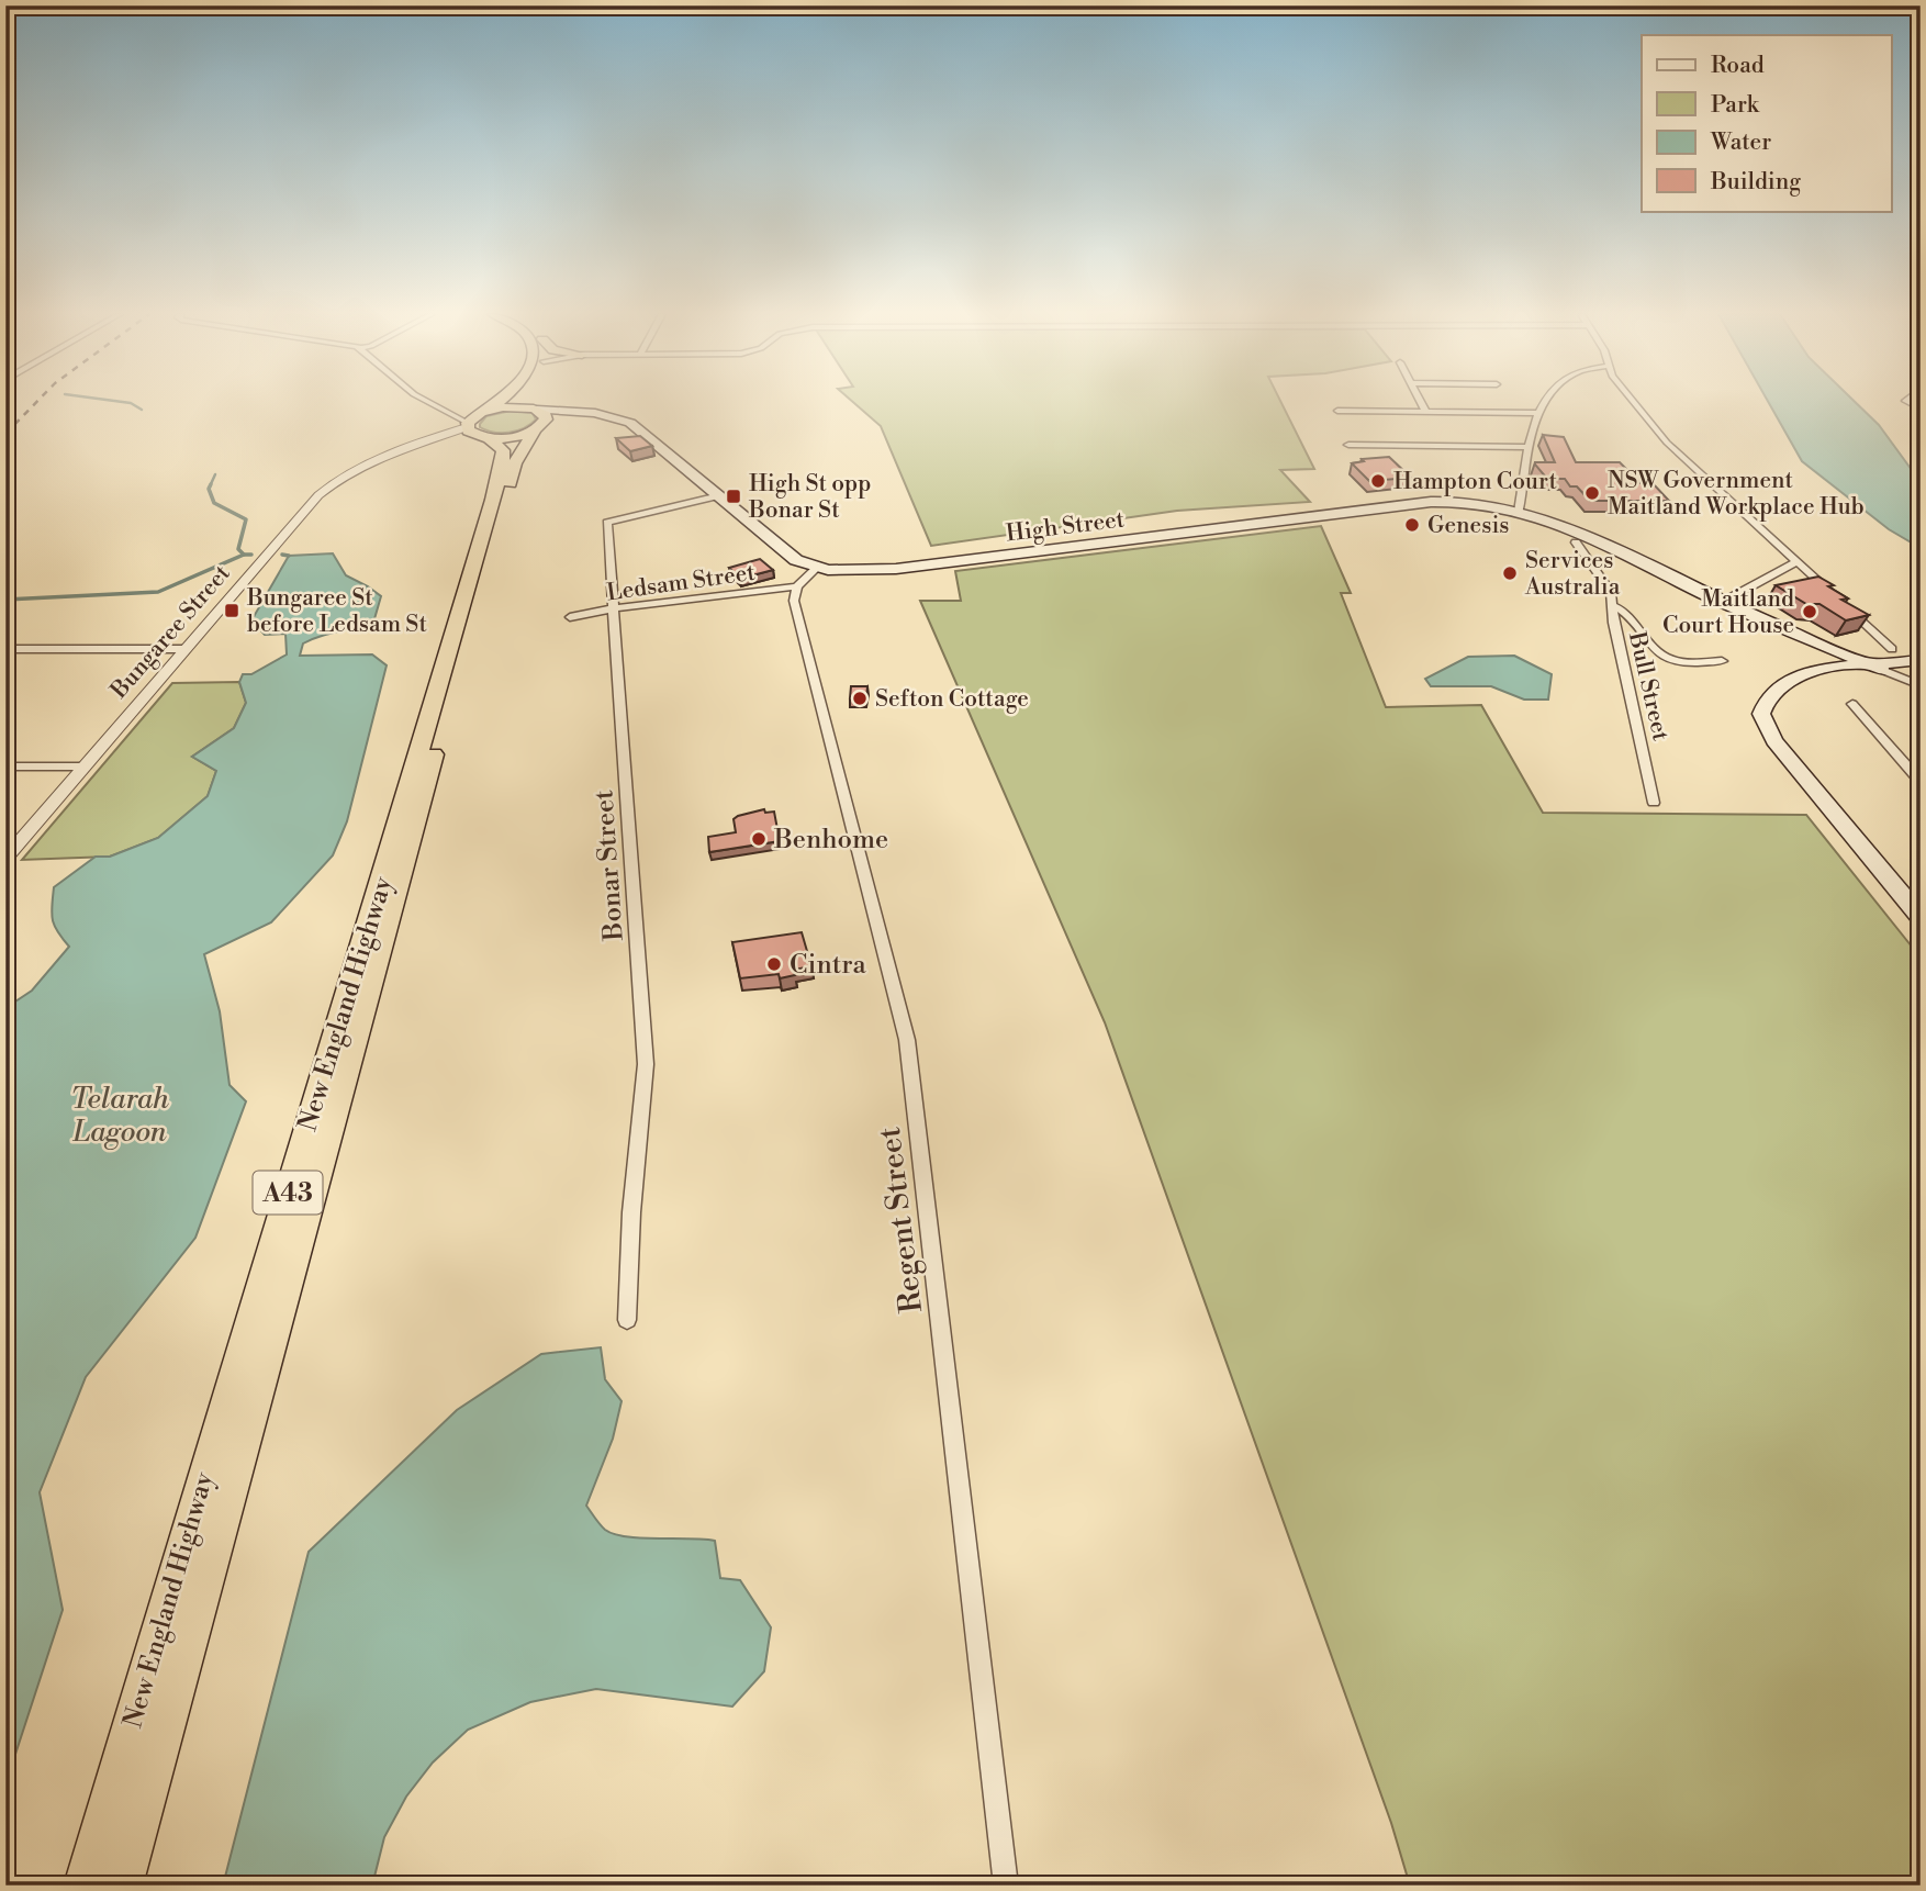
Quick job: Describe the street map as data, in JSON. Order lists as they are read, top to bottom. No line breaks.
{"streets":{"highway":["New England Highway","A43"],"main road":["High Street"],"street":["Ledsam Street","Bungaree Street","Bull Street","Bonar Street","Regent Street"]},"crossings":[["High Street","Bull Street"],["High Street","Bonar Street"],["High Street","New England Highway"],["Ledsam Street","Bonar Street"],["Ledsam Street","Regent Street"]],"water":["Telarah Lagoon"],"places":{"other":["Hampton Court","NSW Government Maitland Workplace Hub","Genesis","Services Australia","Maitland Court House","Sefton Cottage","Benhome","Cintra"],"transit":["High St opp Bonar St","Bungaree St before Ledsam St"]},"legend":["Road","Park","Water","Building"]}
